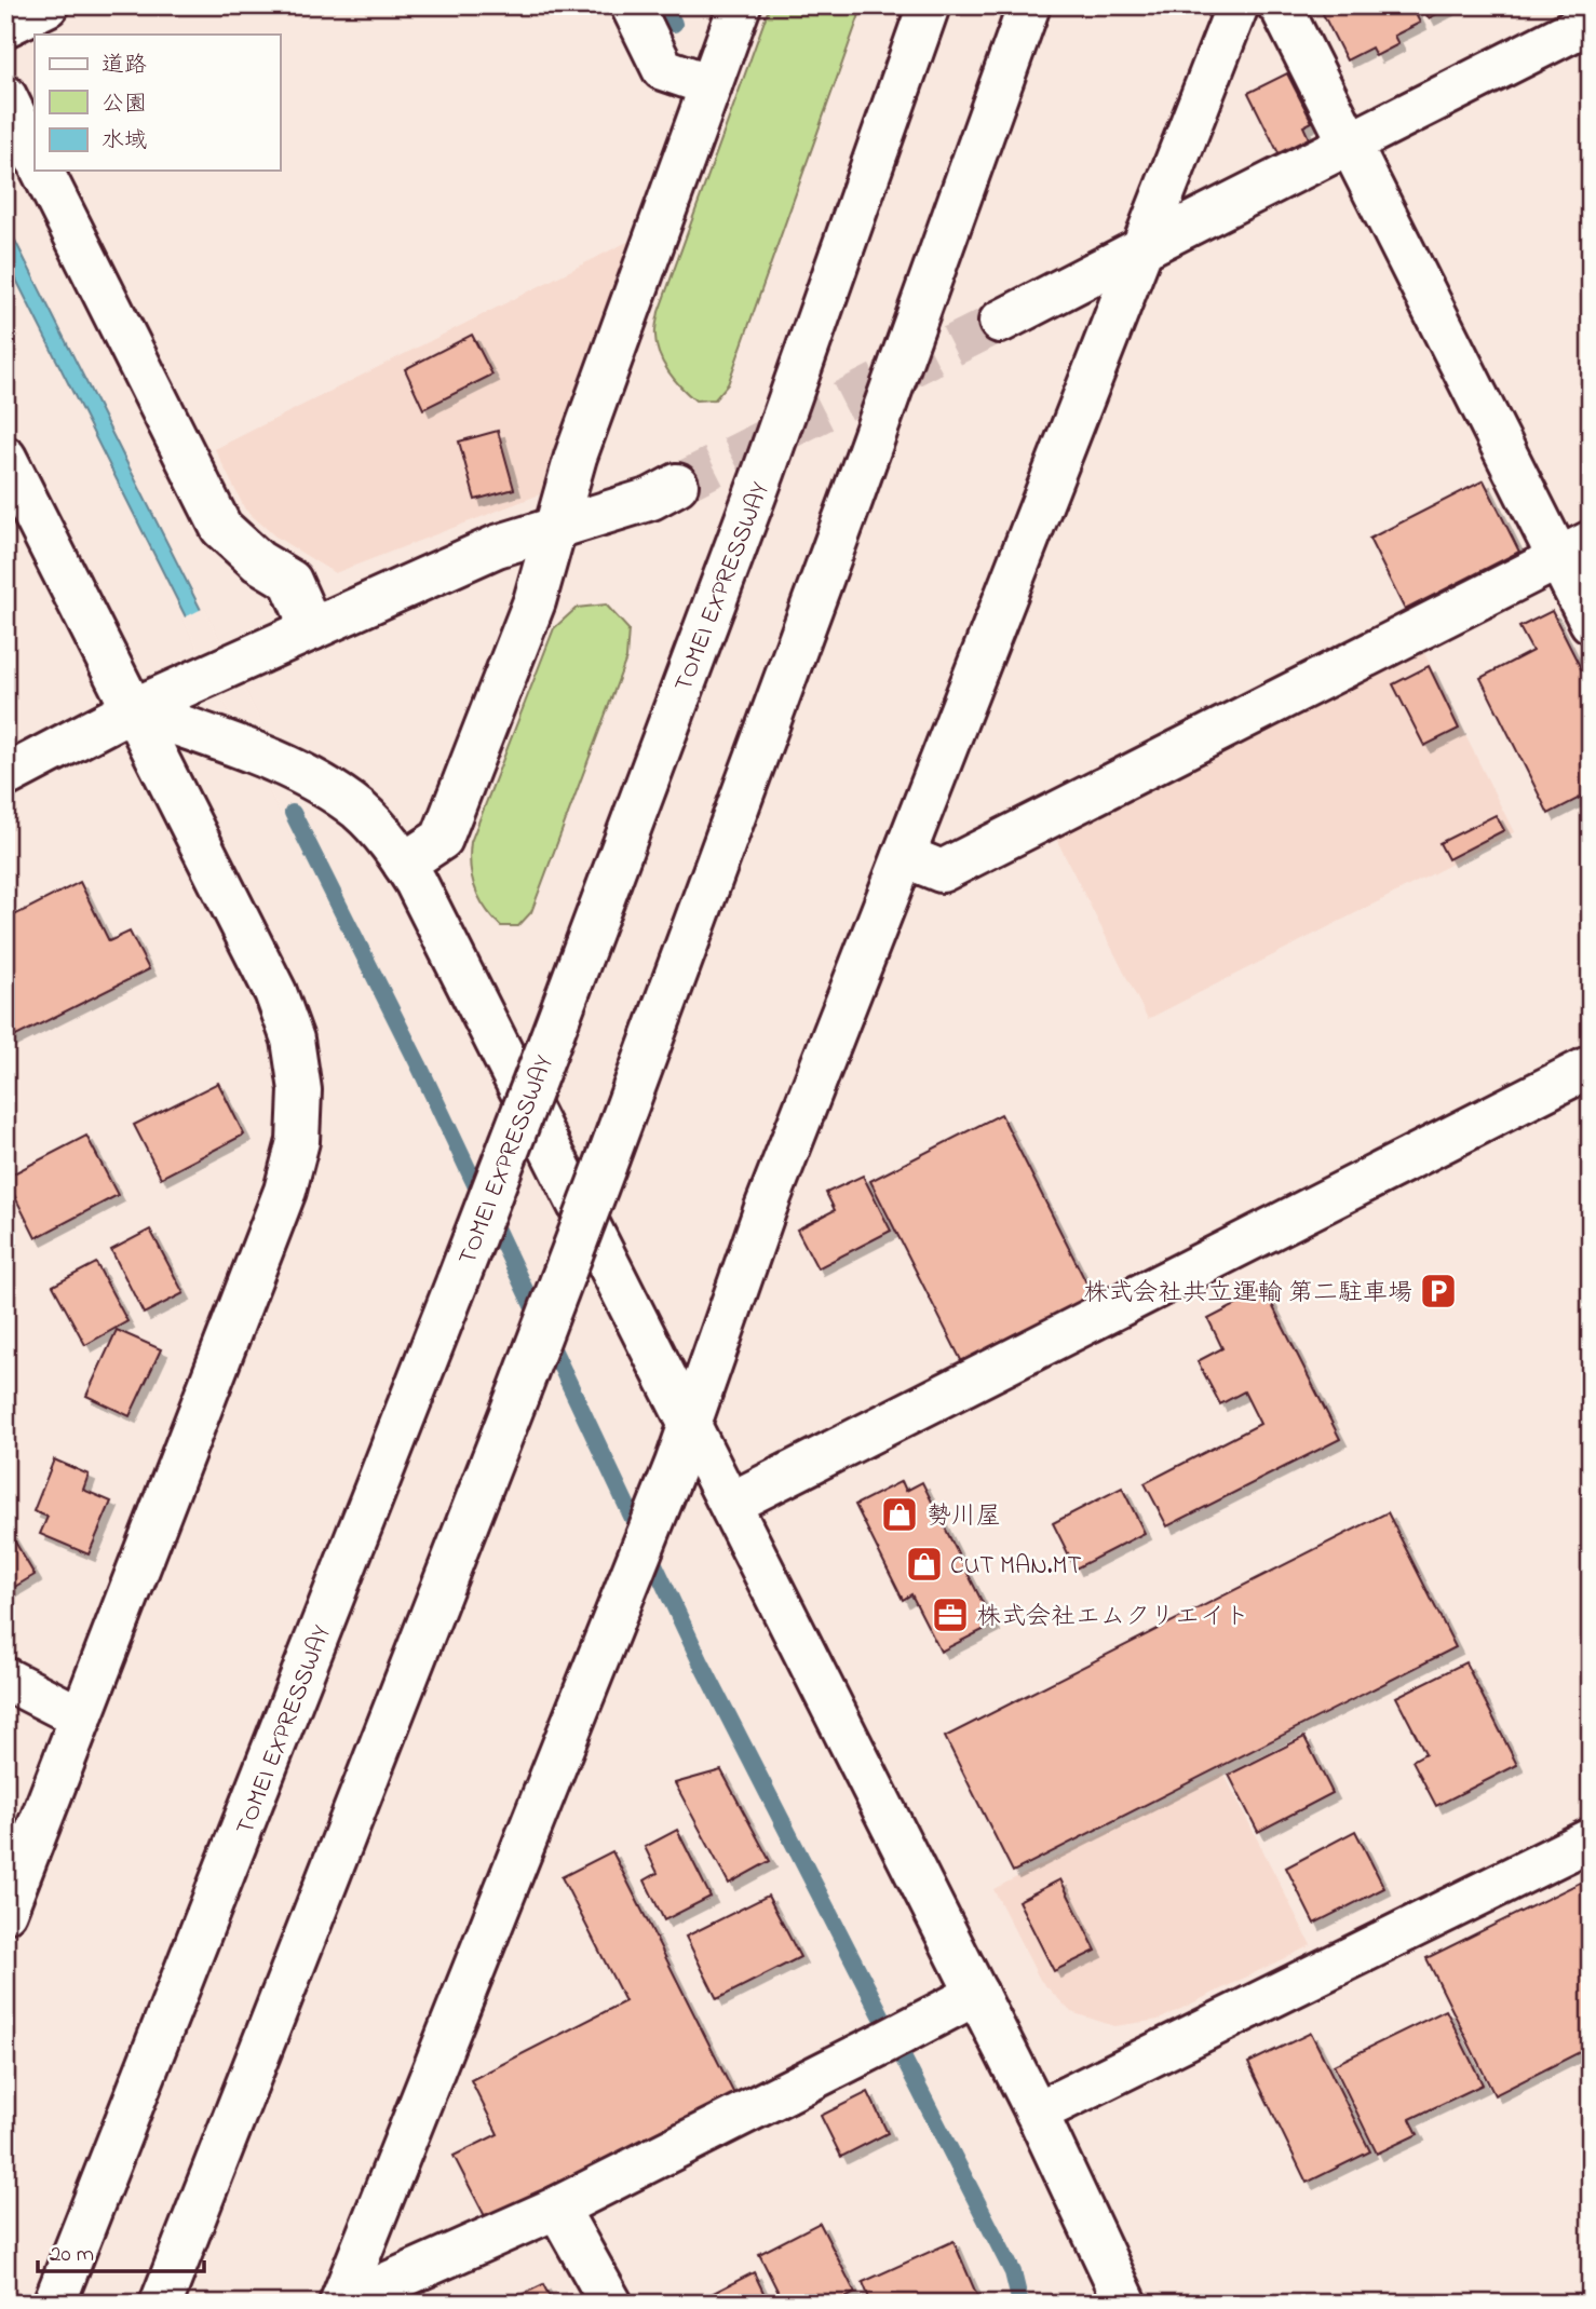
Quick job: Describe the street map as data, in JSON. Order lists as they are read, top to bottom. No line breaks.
{"streets":{"main road":["TOMEI EXPRESSWAY"]},"places":{"parking":["株式会社共立運輸 第二駐車場"],"shop":["勢川屋","CUT MAN.MT"],"office":["株式会社エムクリエイト"]},"legend":["道路","公園","水域"],"scale_bar":"20 m"}
